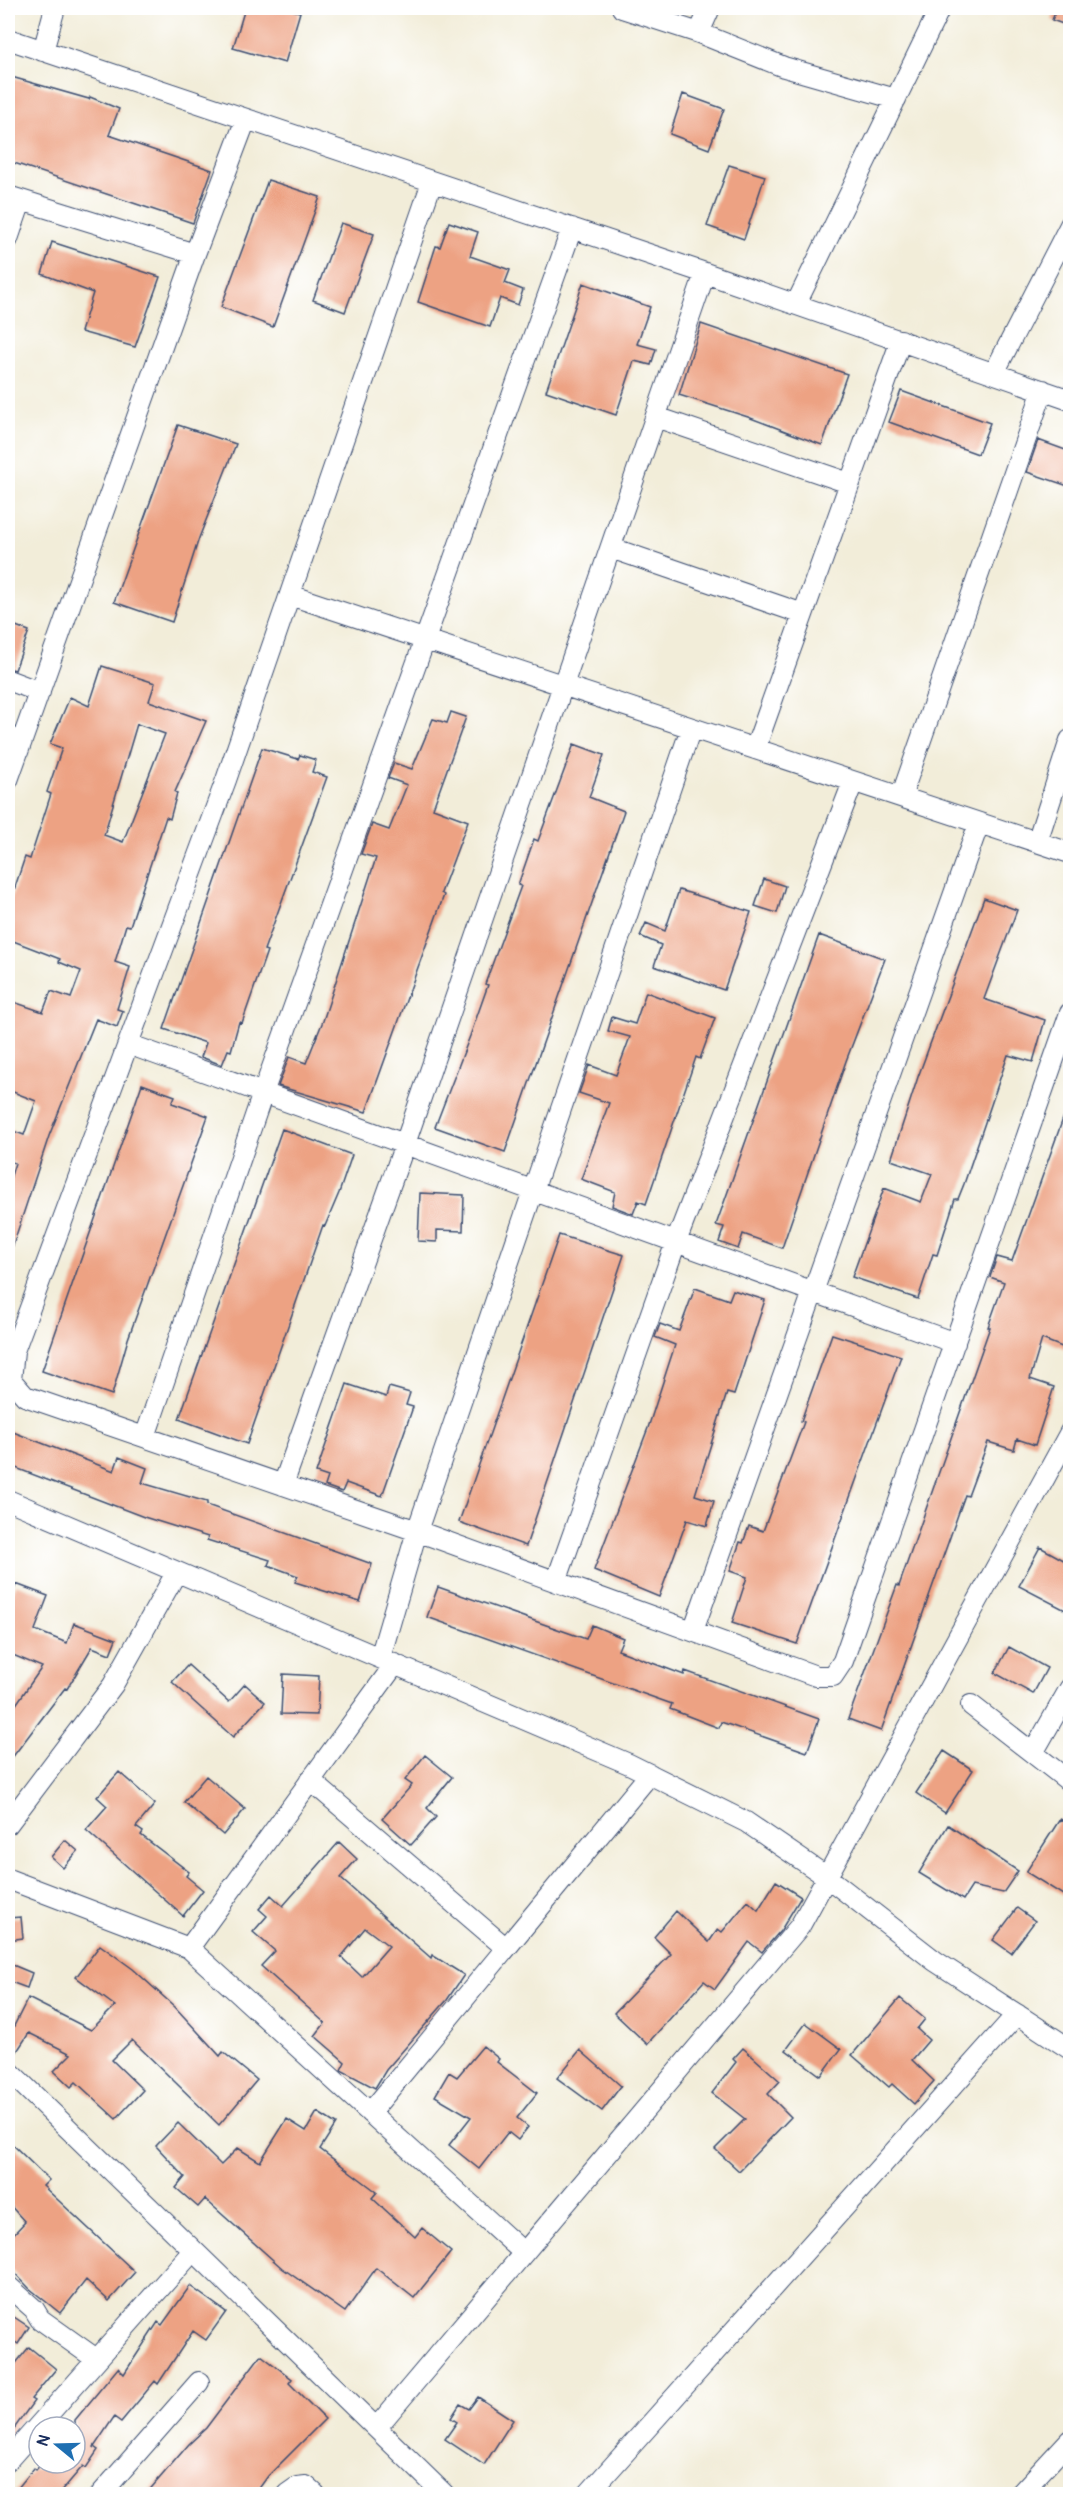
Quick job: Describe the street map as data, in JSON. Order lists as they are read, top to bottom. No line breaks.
{"north":"left"}
